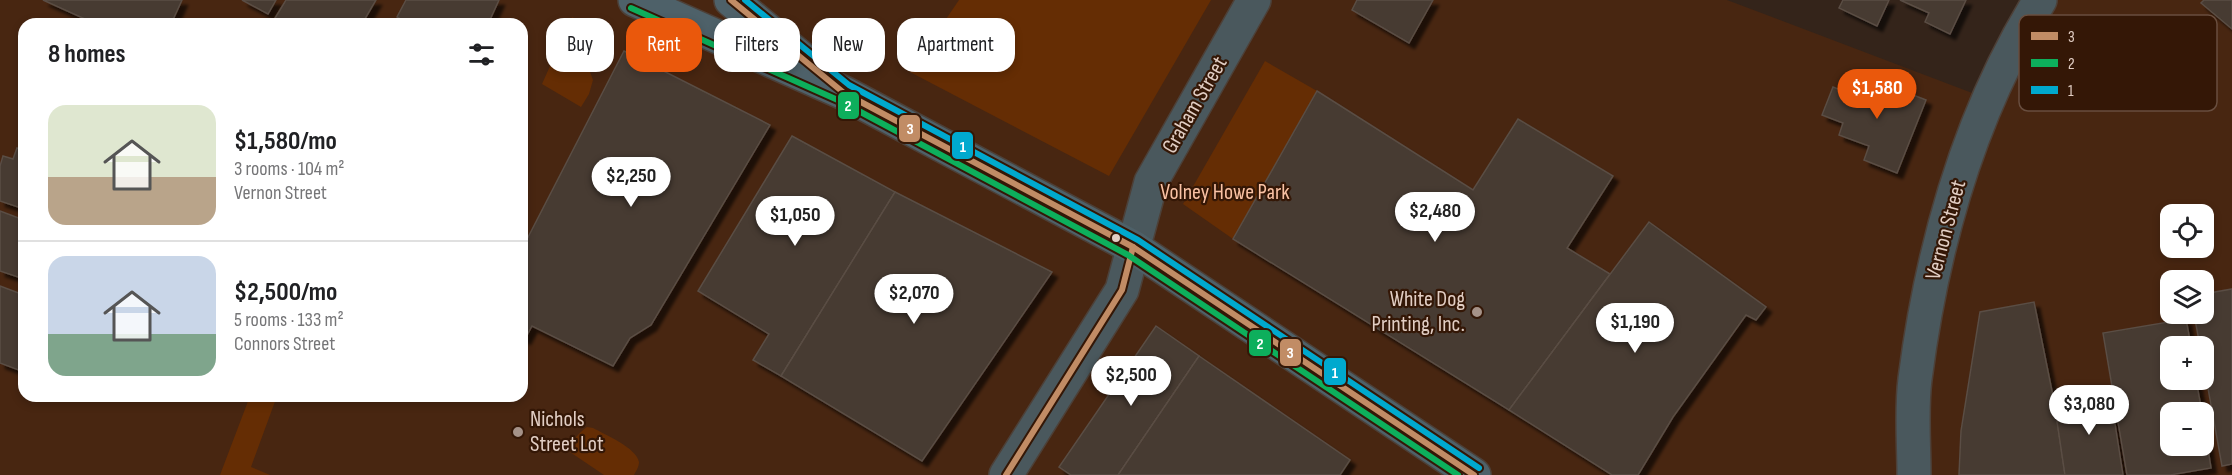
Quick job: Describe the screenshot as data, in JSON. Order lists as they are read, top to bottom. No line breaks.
{"streets":{"street":["Graham Street","Vernon Street"]},"parks":["Volney Howe Park"],"places":["White Dog Printing, Inc.","Nichols Street Lot"],"lines":["transit line 3","transit line 1","transit line 2"],"legend":["3","2","1"],"page":{"chip":["Buy","Rent","Filters","New","Apartment"],"heading":"8 homes","price":["$1,580","$2,250","$2,480","$1,050","$2,070","$1,190","$2,500","$3,080"],"list":[{"name":"$1,580/mo","note":"3 rooms · 104 m² · Vernon Street"},{"name":"$2,500/mo","note":"5 rooms · 133 m² · Connors Street"}],"map_buttons":["+","−"]}}
